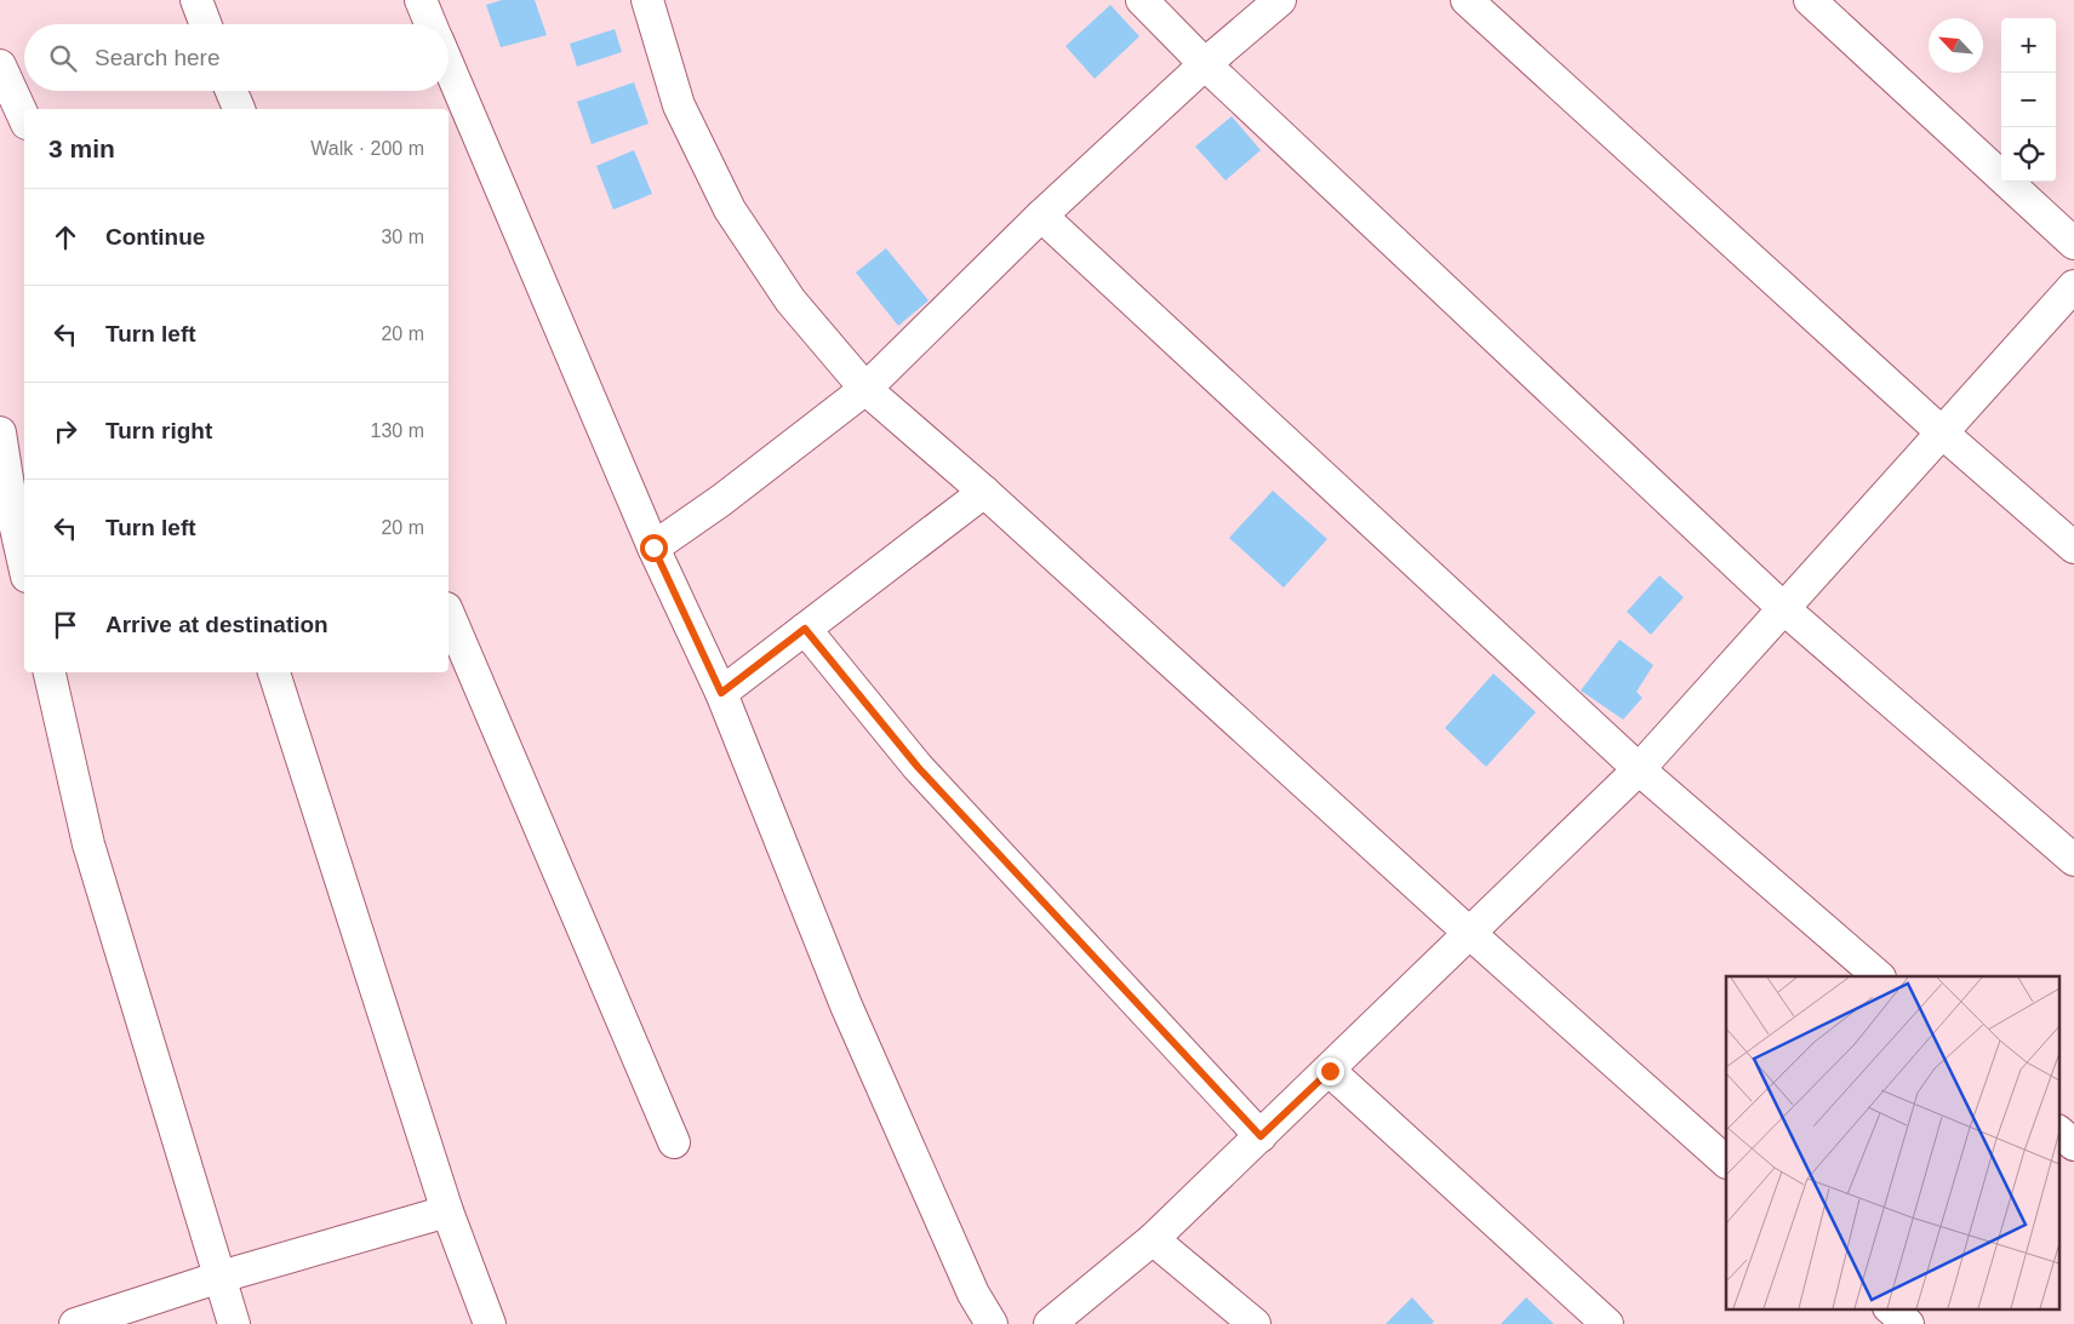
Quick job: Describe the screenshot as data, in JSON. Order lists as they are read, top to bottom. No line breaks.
{"north":"top left","page":{"map_buttons":["+","−"],"search":"Search here","heading":["3 min","Walk · 200 m"],"list":[["Continue","30 m"],["Turn left","20 m"],["Turn right","130 m"],["Turn left","20 m"],"Arrive at destination"]}}
